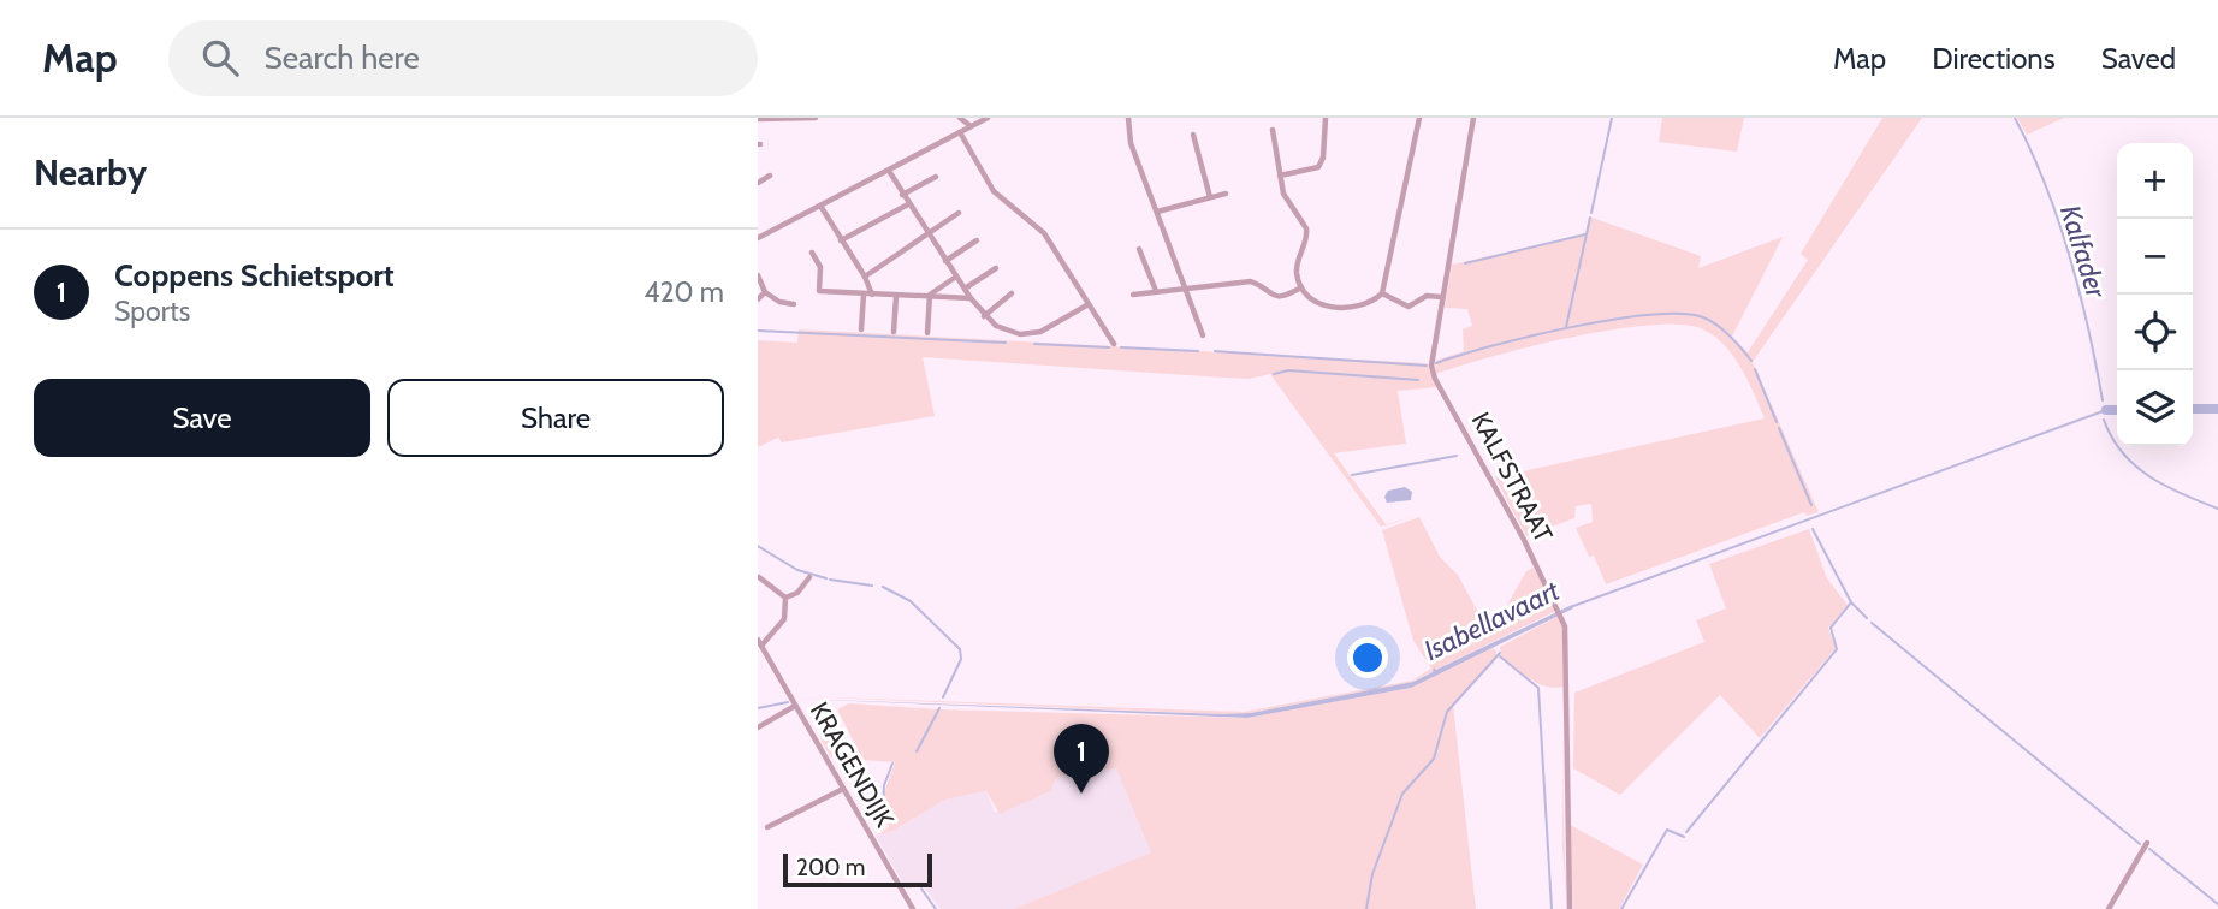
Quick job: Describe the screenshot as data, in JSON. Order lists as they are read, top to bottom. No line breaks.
{"streets":{"street":["KALFSTRAAT","KRAGENDIJK"]},"water":["Kalfader","Isabellavaart"],"scale_bar":"200 m","page":{"header":"Map","search":"Search here","nav":["Map","Directions","Saved"],"heading":"Nearby","map_buttons":["+","−"],"list":[{"mark":"1","name":"Coppens Schietsport","note":"Sports","value":"420 m"}],"buttons":["Save","Share"],"pins":"1","scale":"200 m"}}
